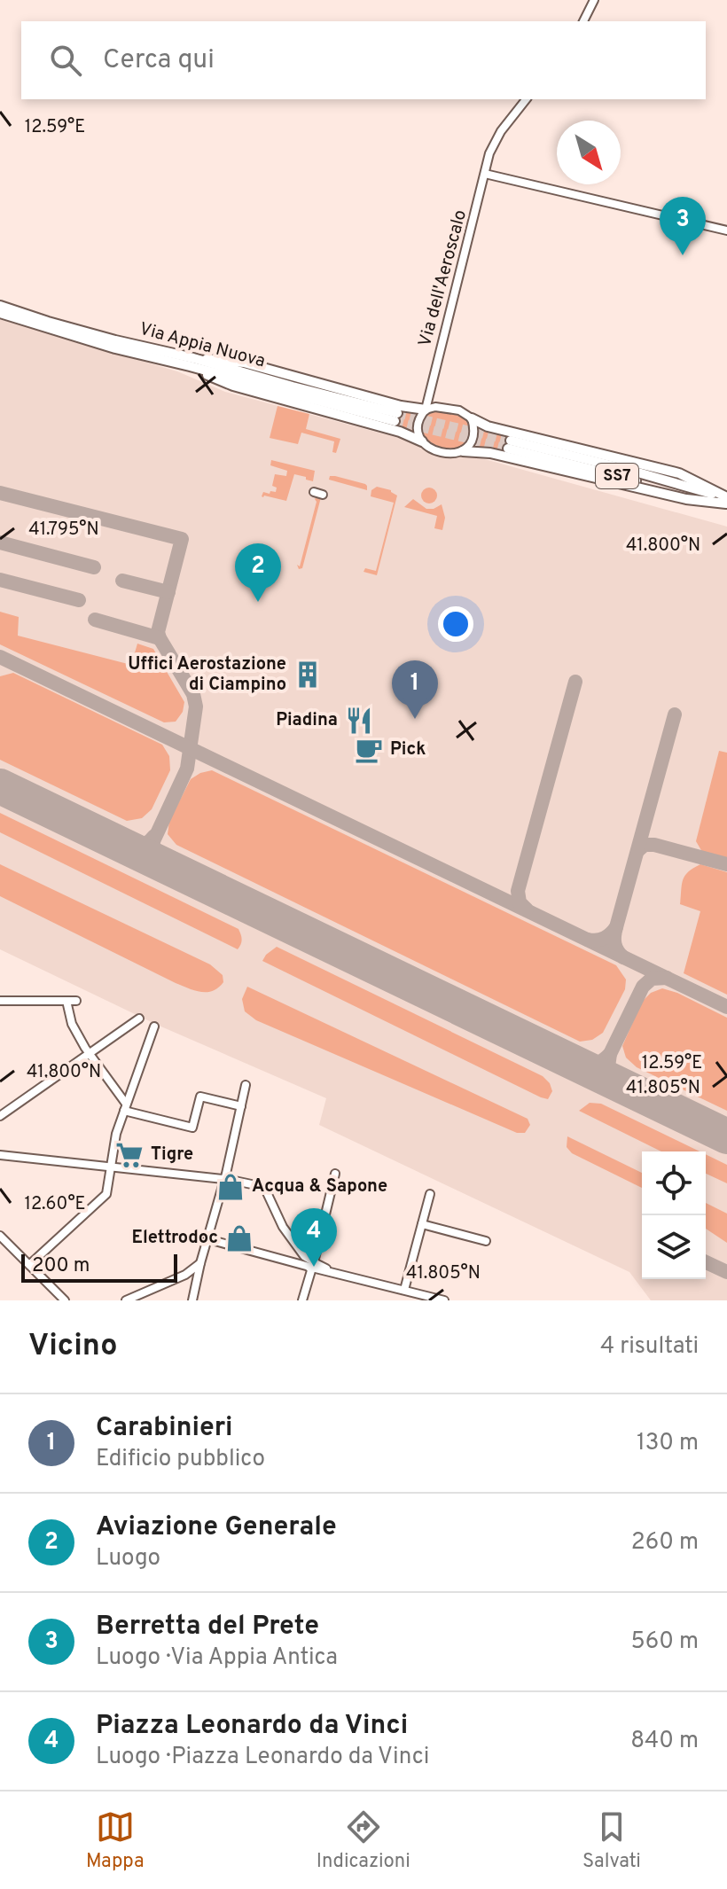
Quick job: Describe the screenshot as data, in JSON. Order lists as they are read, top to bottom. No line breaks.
{"streets":{"main road":["Via Appia Nuova","SS7"],"street":["Via dell'Aeroscalo"]},"places":{"building":["Uffici Aerostazione di Ciampino"],"restaurant":["Piadina"],"cafe":["Pick"],"supermarket":["Tigre"],"shop":["Acqua & Sapone","Elettrodoc"]},"scale_bar":"200 m","north":"bottom right","page":{"search":"Cerca qui","pins":["3","2","1","4"],"scale":"200 m","heading":["Vicino","4 risultati"],"list":[{"mark":"1","name":"Carabinieri","note":"Edificio pubblico","value":"130 m"},{"mark":"2","name":"Aviazione Generale","note":"Luogo","value":"260 m"},{"mark":"3","name":"Berretta del Prete","note":"Luogo · Via Appia Antica","value":"560 m"},{"mark":"4","name":"Piazza Leonardo da Vinci","note":"Luogo · Piazza Leonardo da Vinci","value":"840 m"}],"nav":["Mappa","Indicazioni","Salvati"]},"coordinates":["12.59°E","41.795°N","41.800°N","41.805°N","12.60°E"]}
